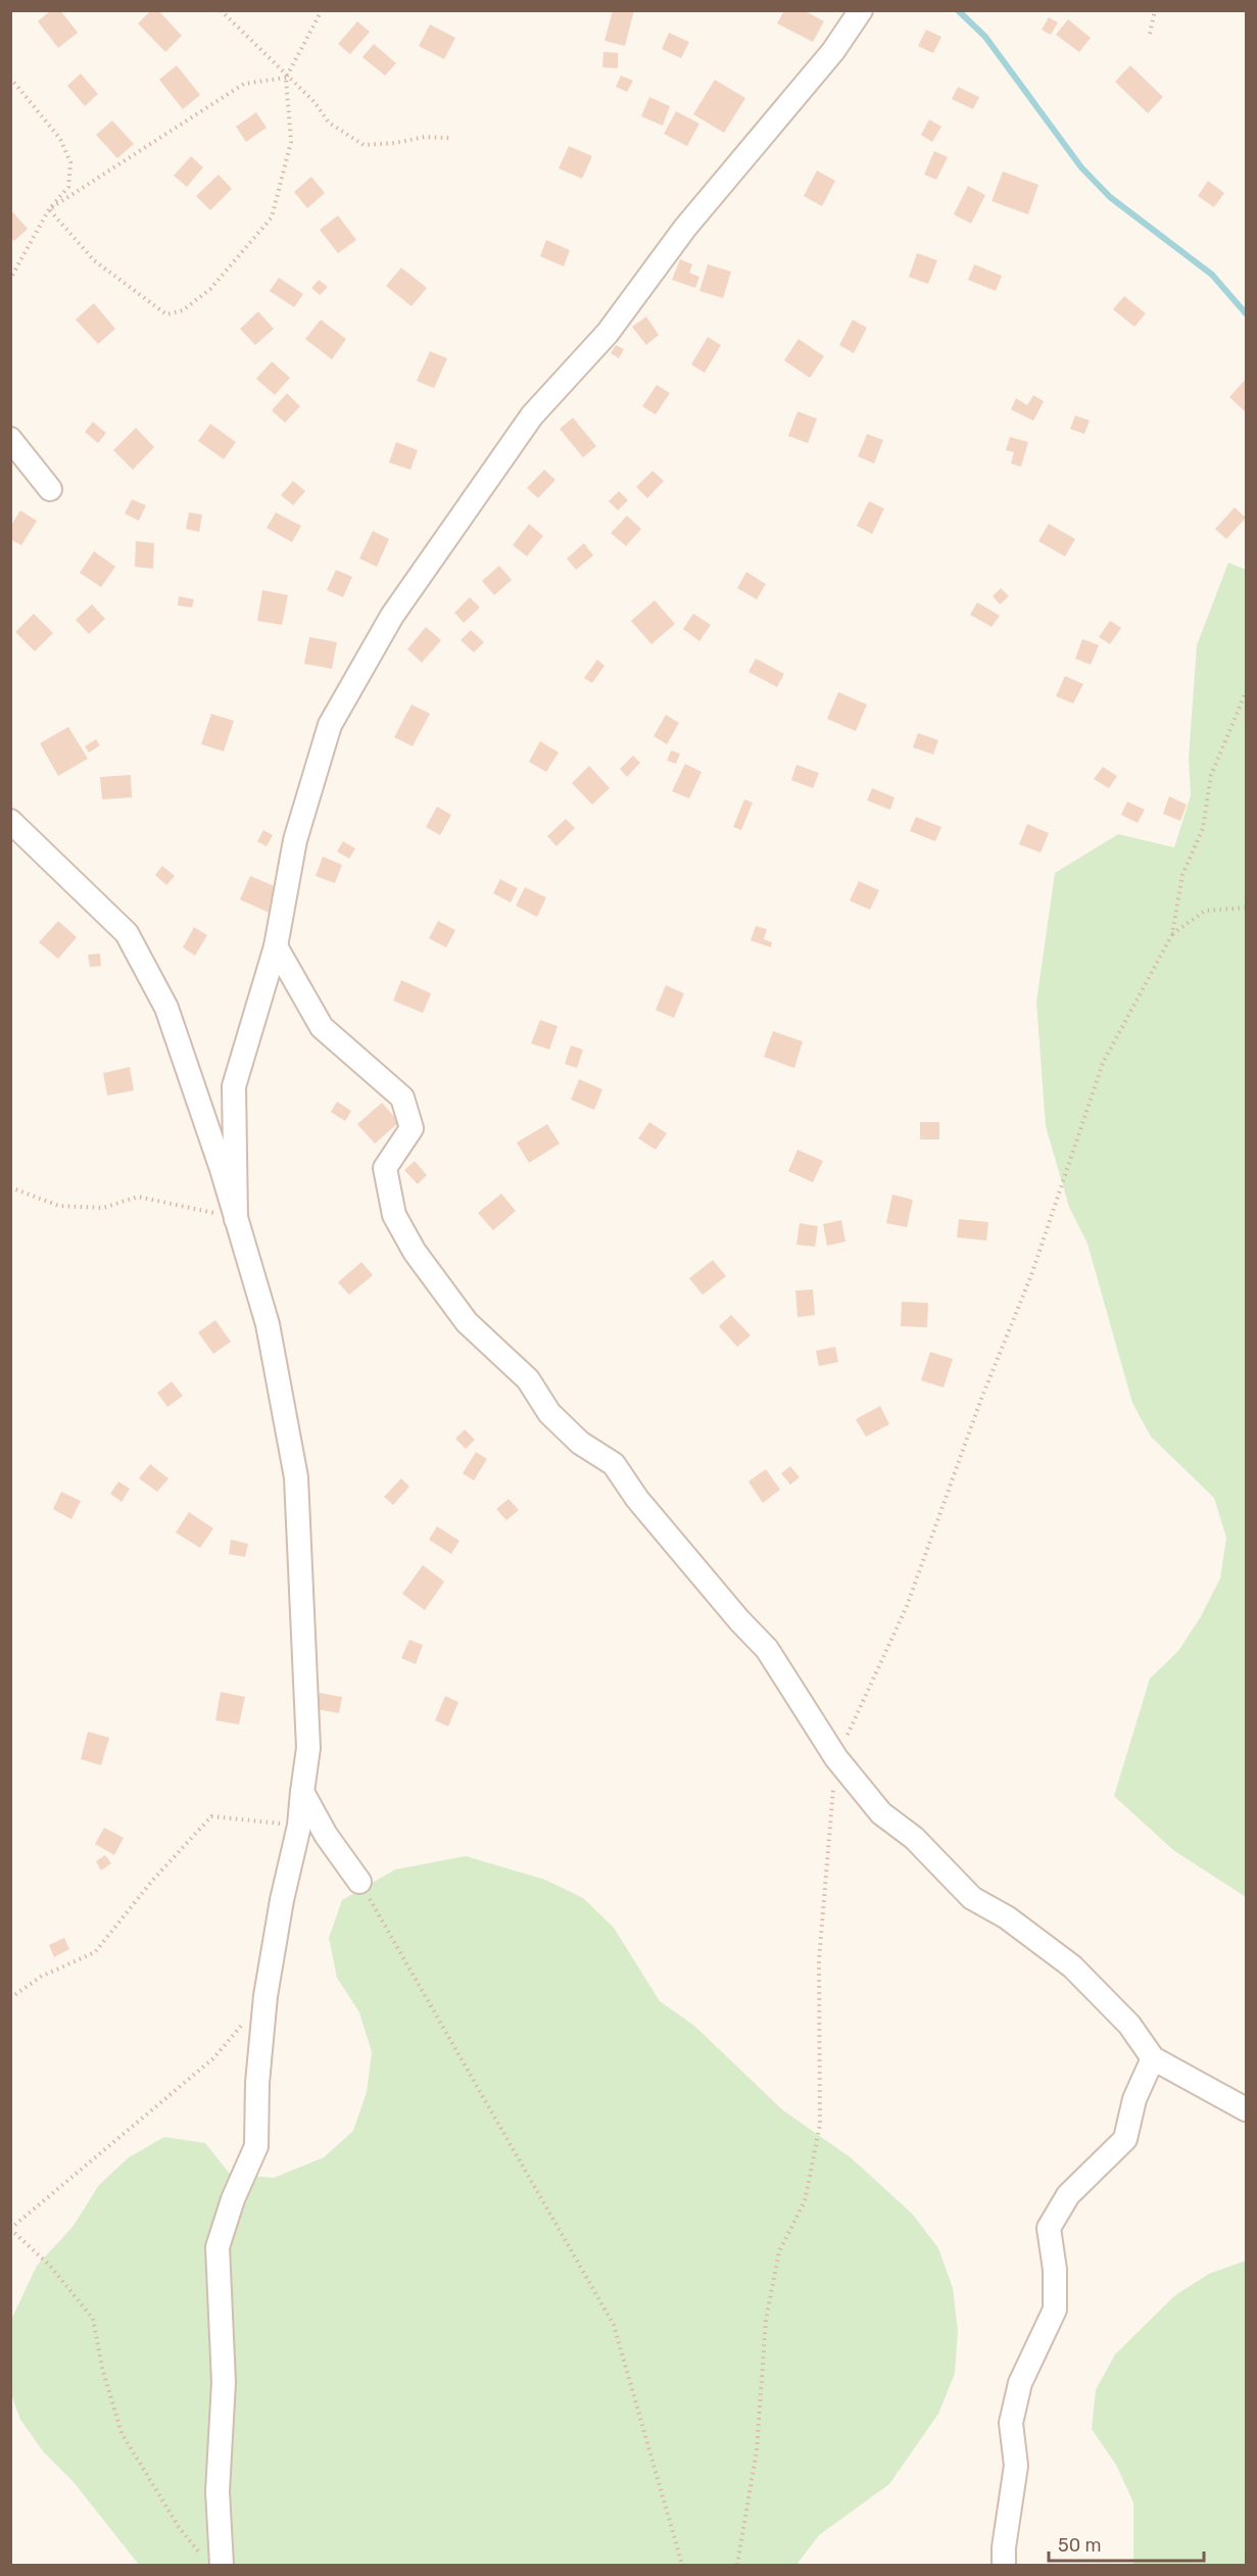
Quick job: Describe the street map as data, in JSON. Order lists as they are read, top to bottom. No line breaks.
{"scale_bar":"50 m"}
